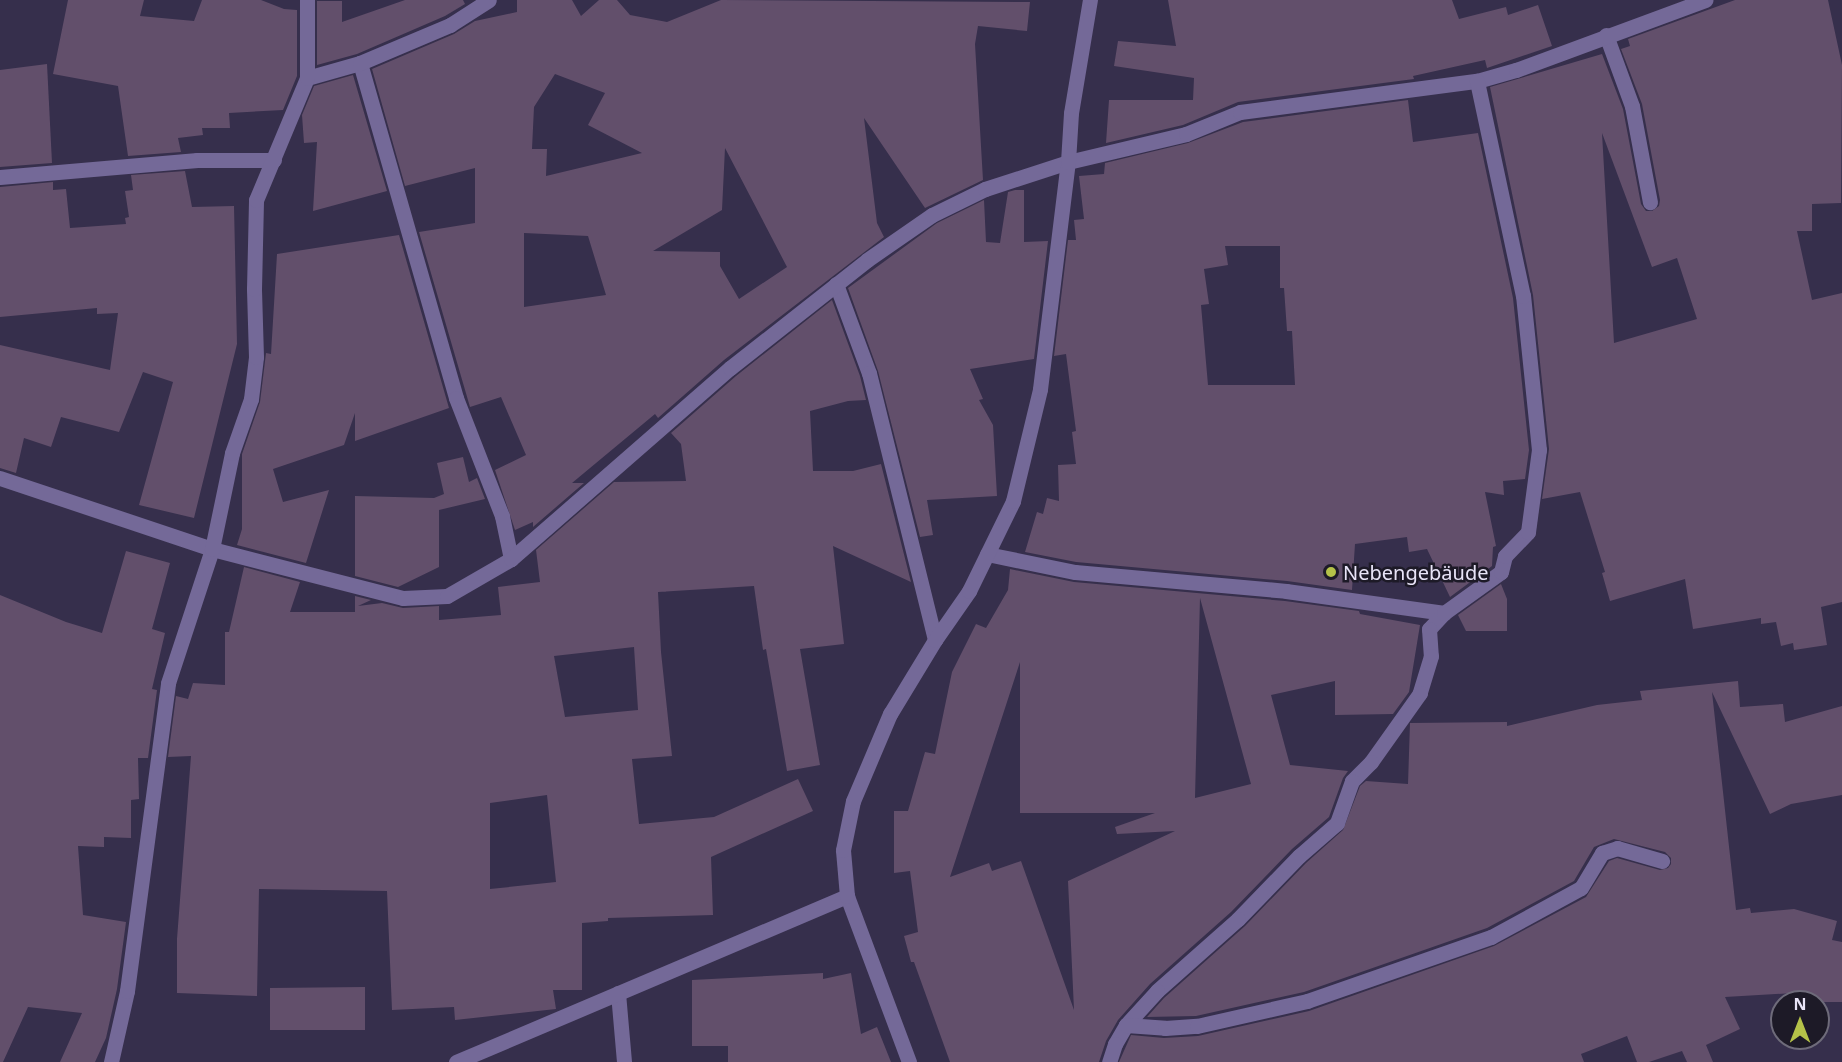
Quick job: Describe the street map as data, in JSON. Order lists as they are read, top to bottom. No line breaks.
{"places":["Nebengebäude"],"north":"top"}
